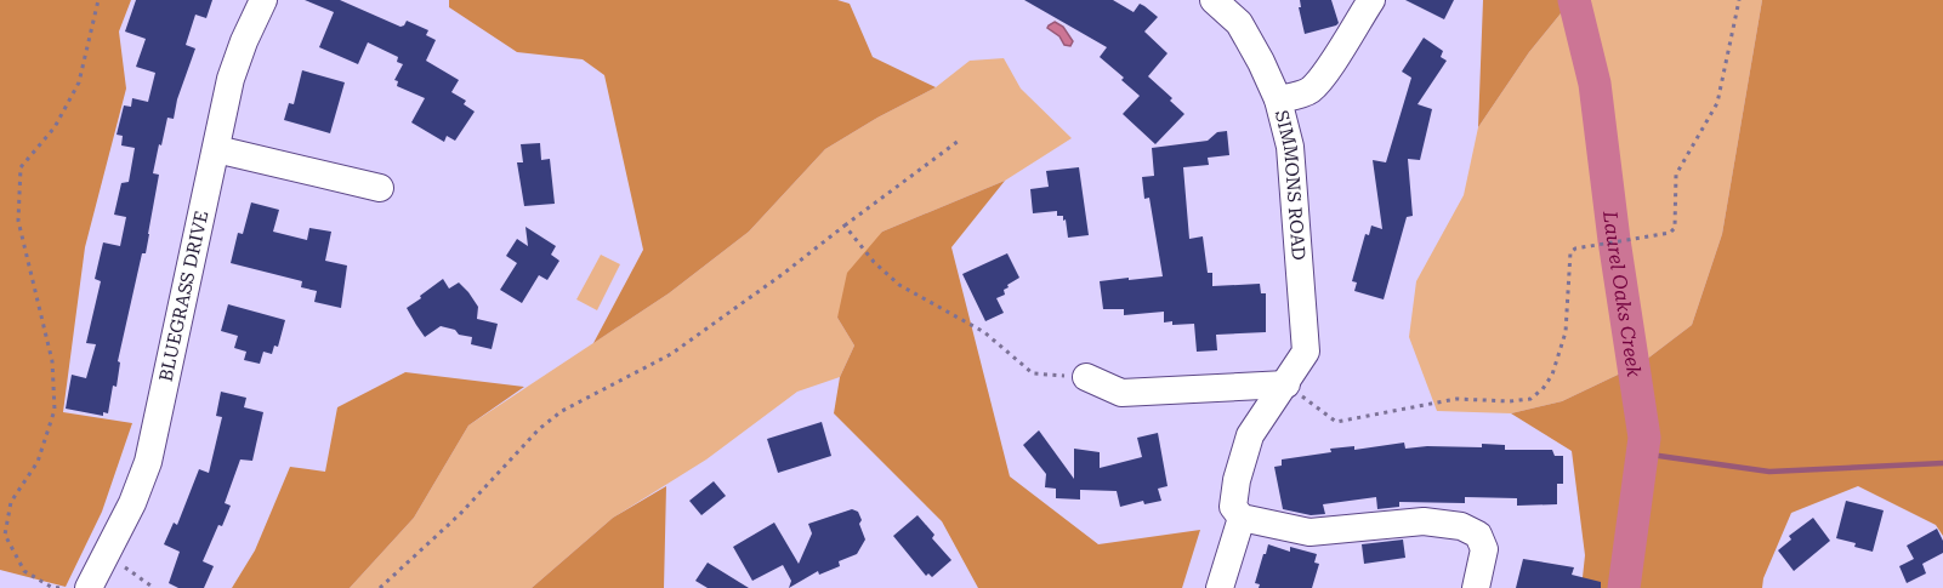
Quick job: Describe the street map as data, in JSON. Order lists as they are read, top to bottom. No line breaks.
{"streets":{"street":["SIMMONS ROAD","BLUEGRASS DRIVE"]},"water":["Laurel Oaks Creek"]}
